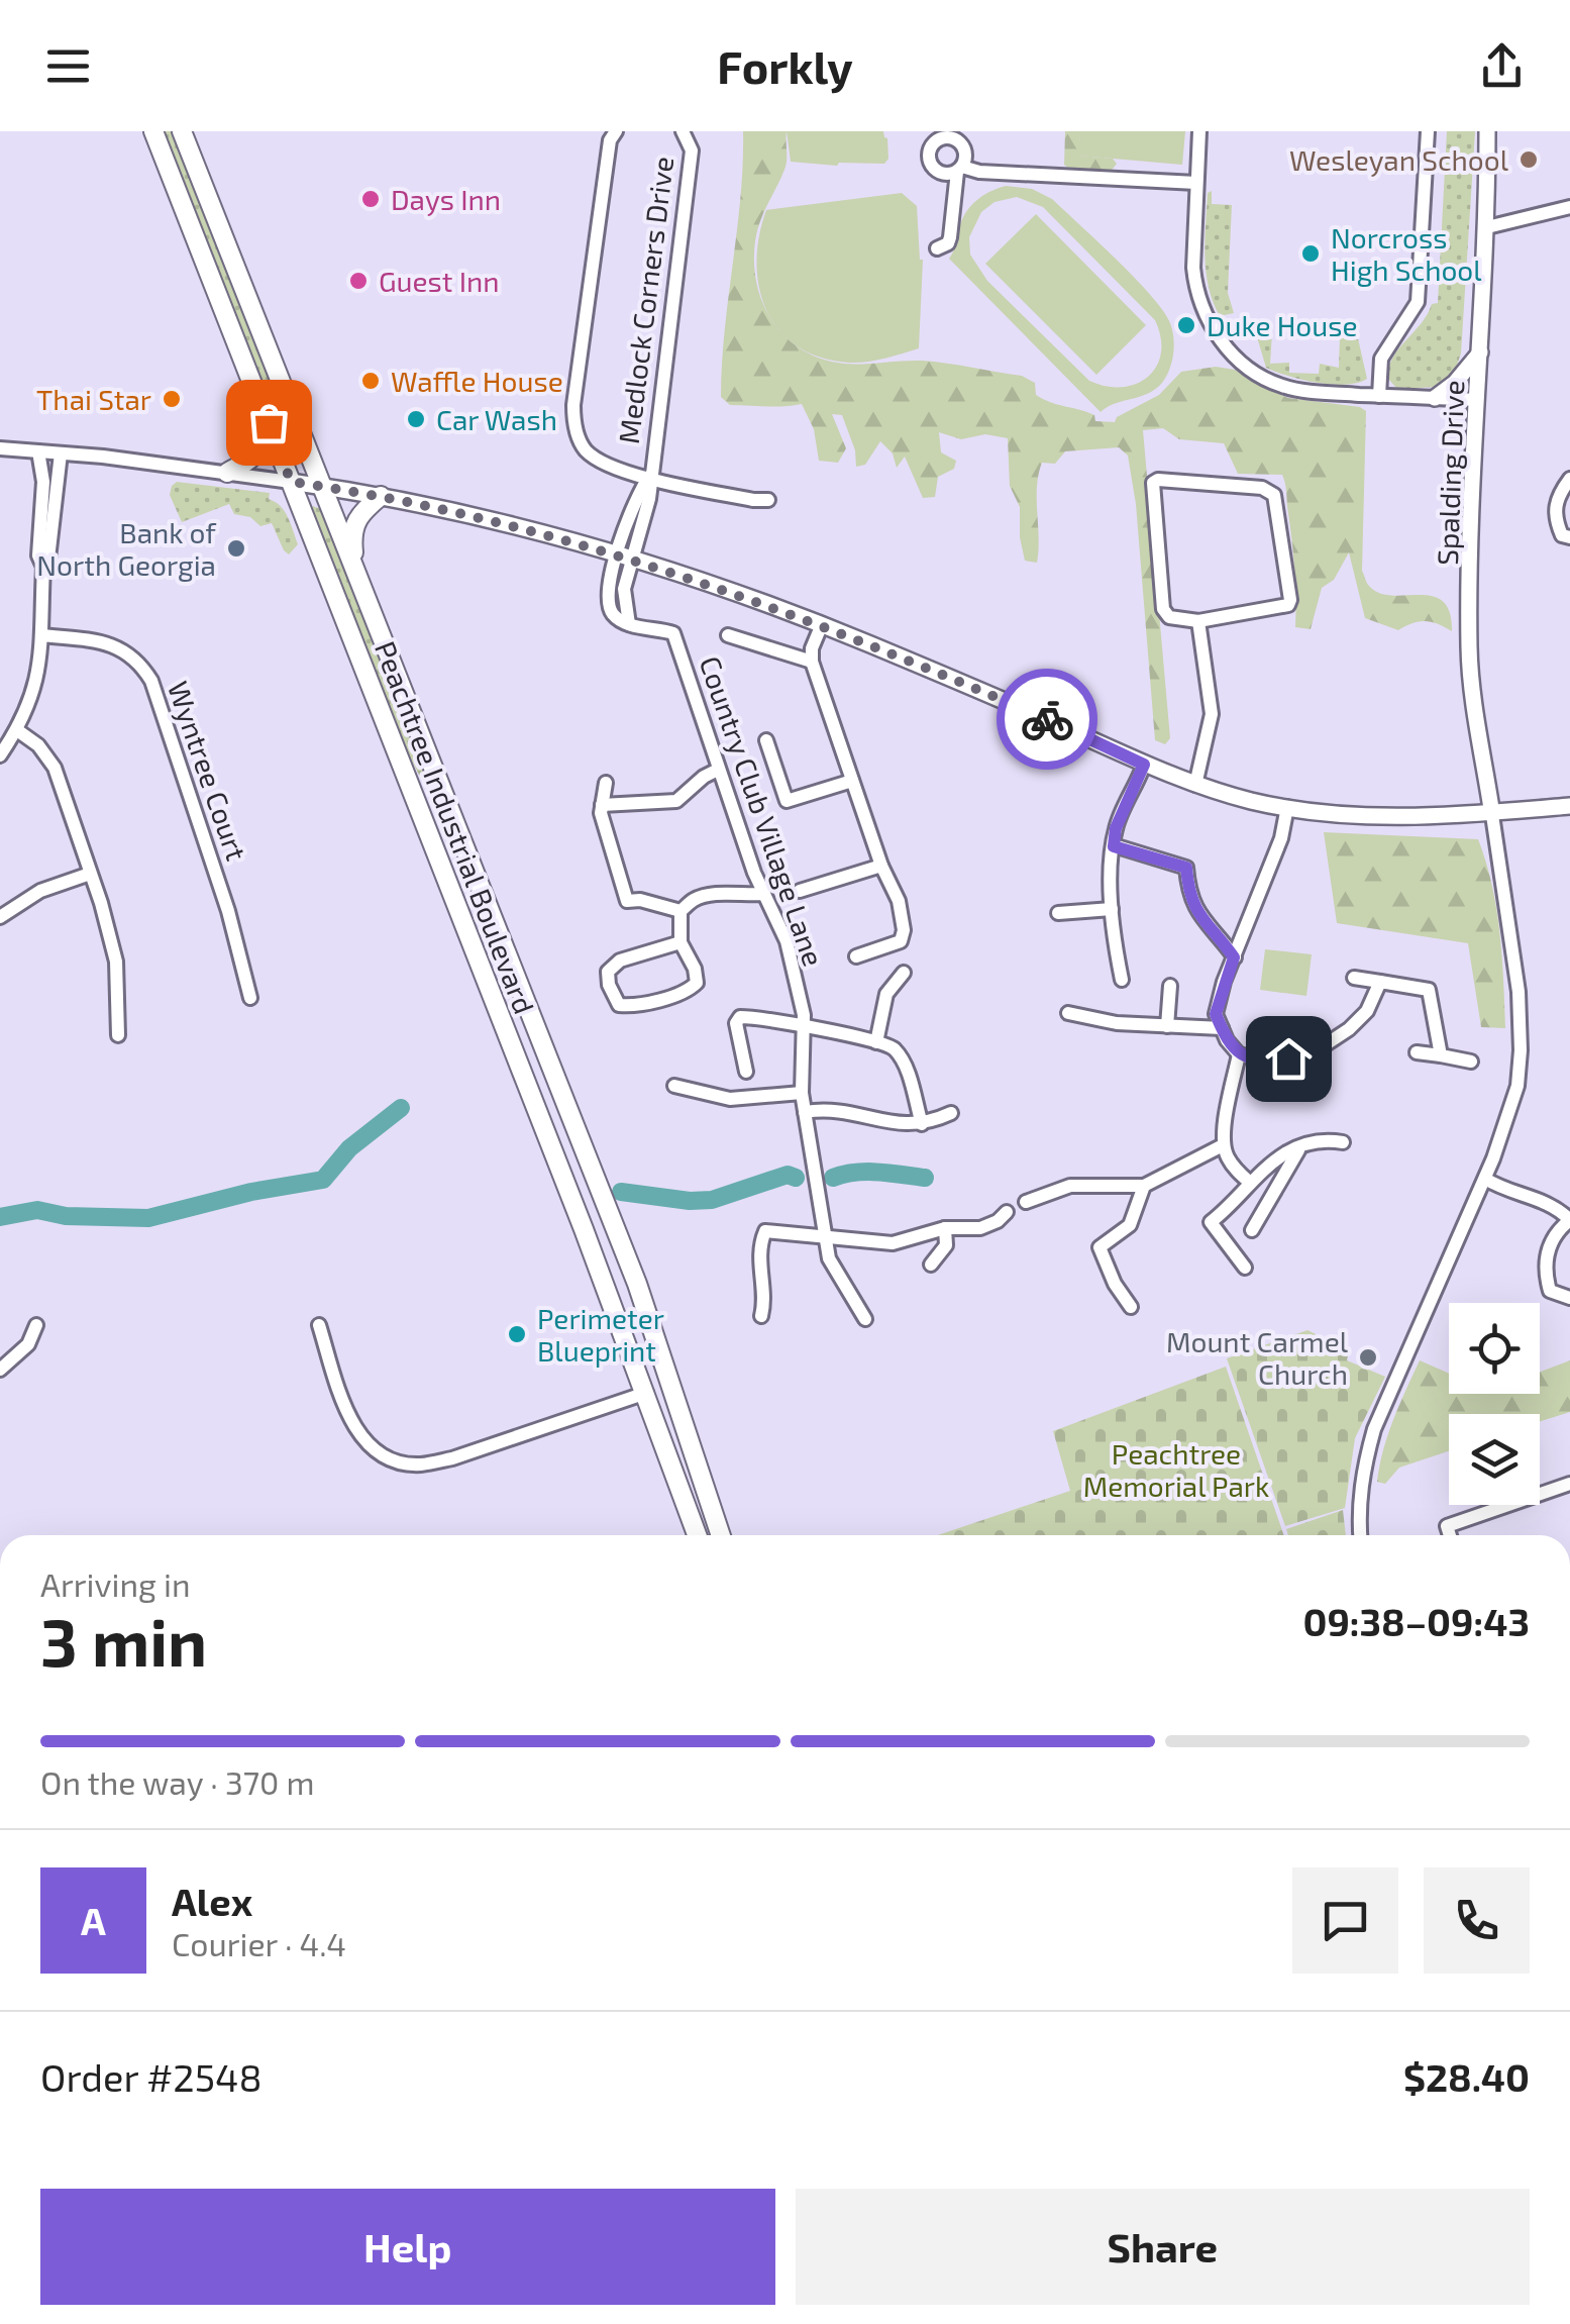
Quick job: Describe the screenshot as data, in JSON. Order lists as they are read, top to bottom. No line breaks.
{"streets":{"highway":["Peachtree Industrial Boulevard"],"main road":["Spalding Drive"],"street":["Medlock Corners Drive","Wyntree Court","Country Club Village Lane"]},"parks":["Peachtree Memorial Park"],"places":["Wesleyan School","Days Inn","Norcross High School","Guest Inn","Duke House","Waffle House","Thai Star","Car Wash","Bank of North Georgia","Perimeter Blueprint","Mount Carmel Church"],"page":{"header":"Forkly","heading":["3 min","Arriving in","09:38–09:43"],"panel":["Alex","Courier · 4.4","Order #2548","$28.40"],"bar":"On the way · 370 m","round":"A","buttons":["Help","Share"]}}
